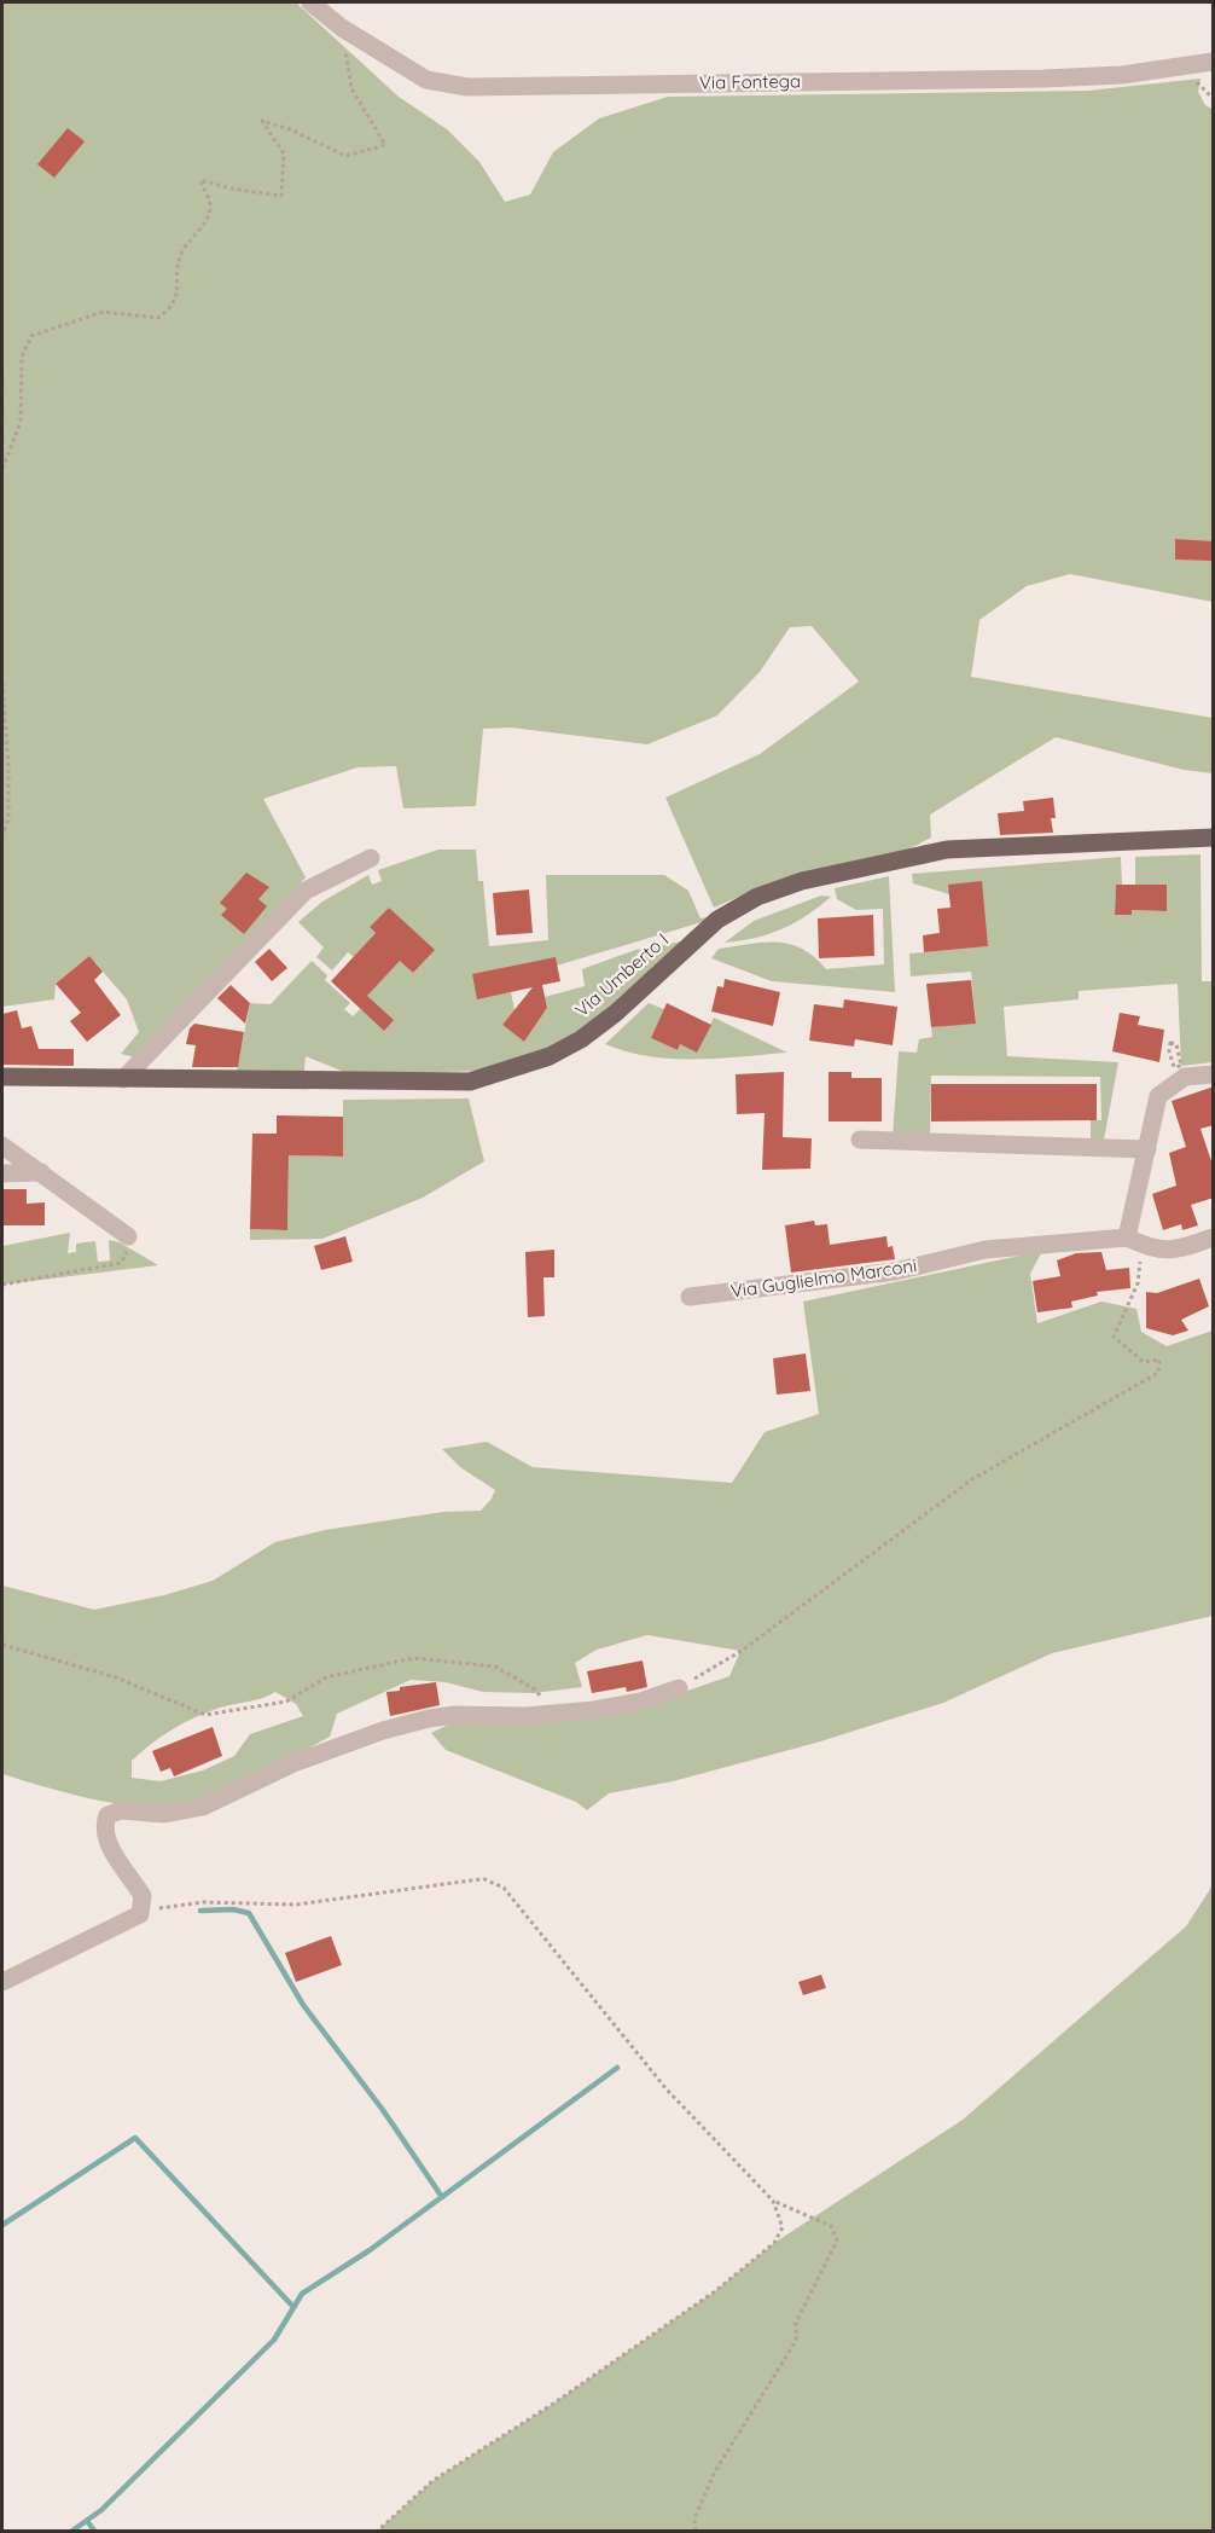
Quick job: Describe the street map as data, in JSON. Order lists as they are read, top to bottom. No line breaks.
{"streets":{"main road":["Via Umberto I"],"street":["Via Fontega","Via Guglielmo Marconi"]}}
